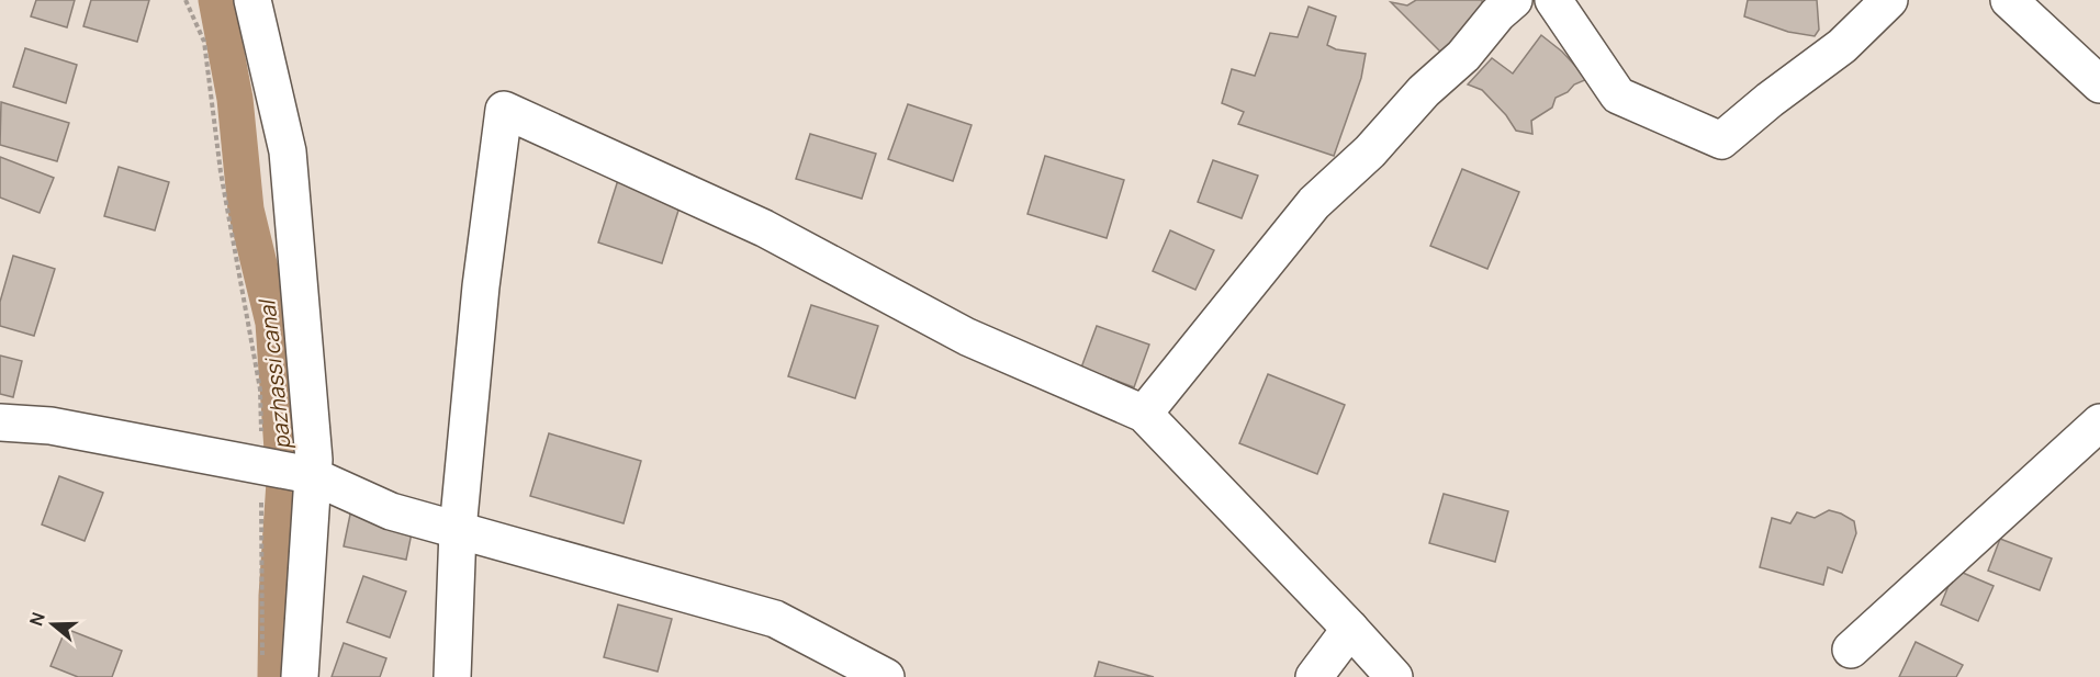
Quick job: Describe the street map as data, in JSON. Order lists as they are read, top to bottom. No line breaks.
{"water":["pazhassi canal"],"north":"left"}
